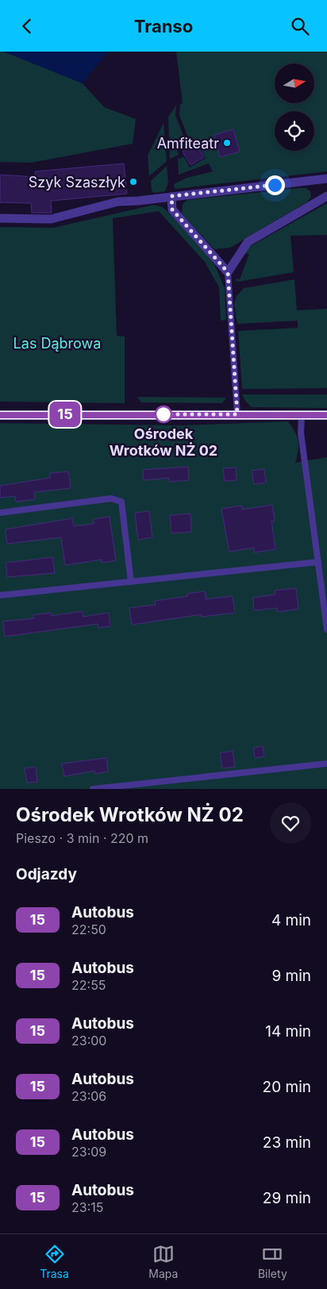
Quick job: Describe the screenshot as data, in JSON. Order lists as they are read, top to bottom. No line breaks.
{"parks":["Las Dąbrowa"],"places":["Amfiteatr","Szyk Szaszłyk","Ośrodek Wrotków NŻ 02"],"lines":["bus line 15"],"north":"right","page":{"header":"Transo","on_map":"15","heading":[["Ośrodek Wrotków NŻ 02","Pieszo · 3 min · 220 m"],"Odjazdy"],"list":[{"mark":"15","name":"Autobus","note":"22:50","value":"4 min"},{"mark":"15","name":"Autobus","note":"22:55","value":"9 min"},{"mark":"15","name":"Autobus","note":"23:00","value":"14 min"},{"mark":"15","name":"Autobus","note":"23:06","value":"20 min"},{"mark":"15","name":"Autobus","note":"23:09","value":"23 min"},{"mark":"15","name":"Autobus","note":"23:15","value":"29 min"}],"tabs":["Trasa","Mapa","Bilety"]}}
